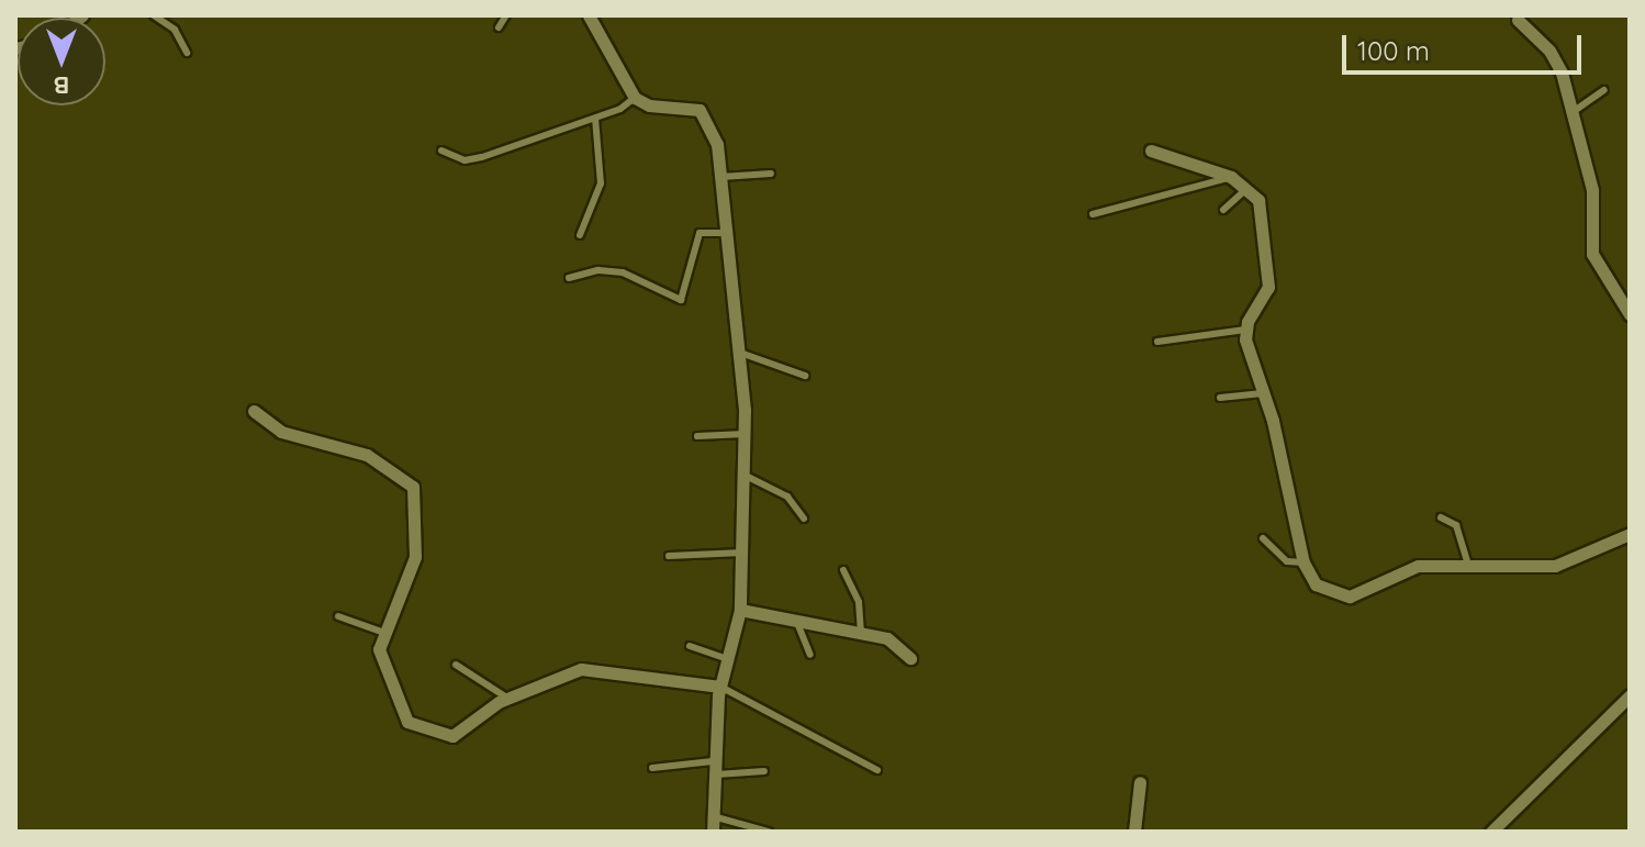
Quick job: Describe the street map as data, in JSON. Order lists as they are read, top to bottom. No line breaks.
{"scale_bar":"100 m","north":"bottom"}
